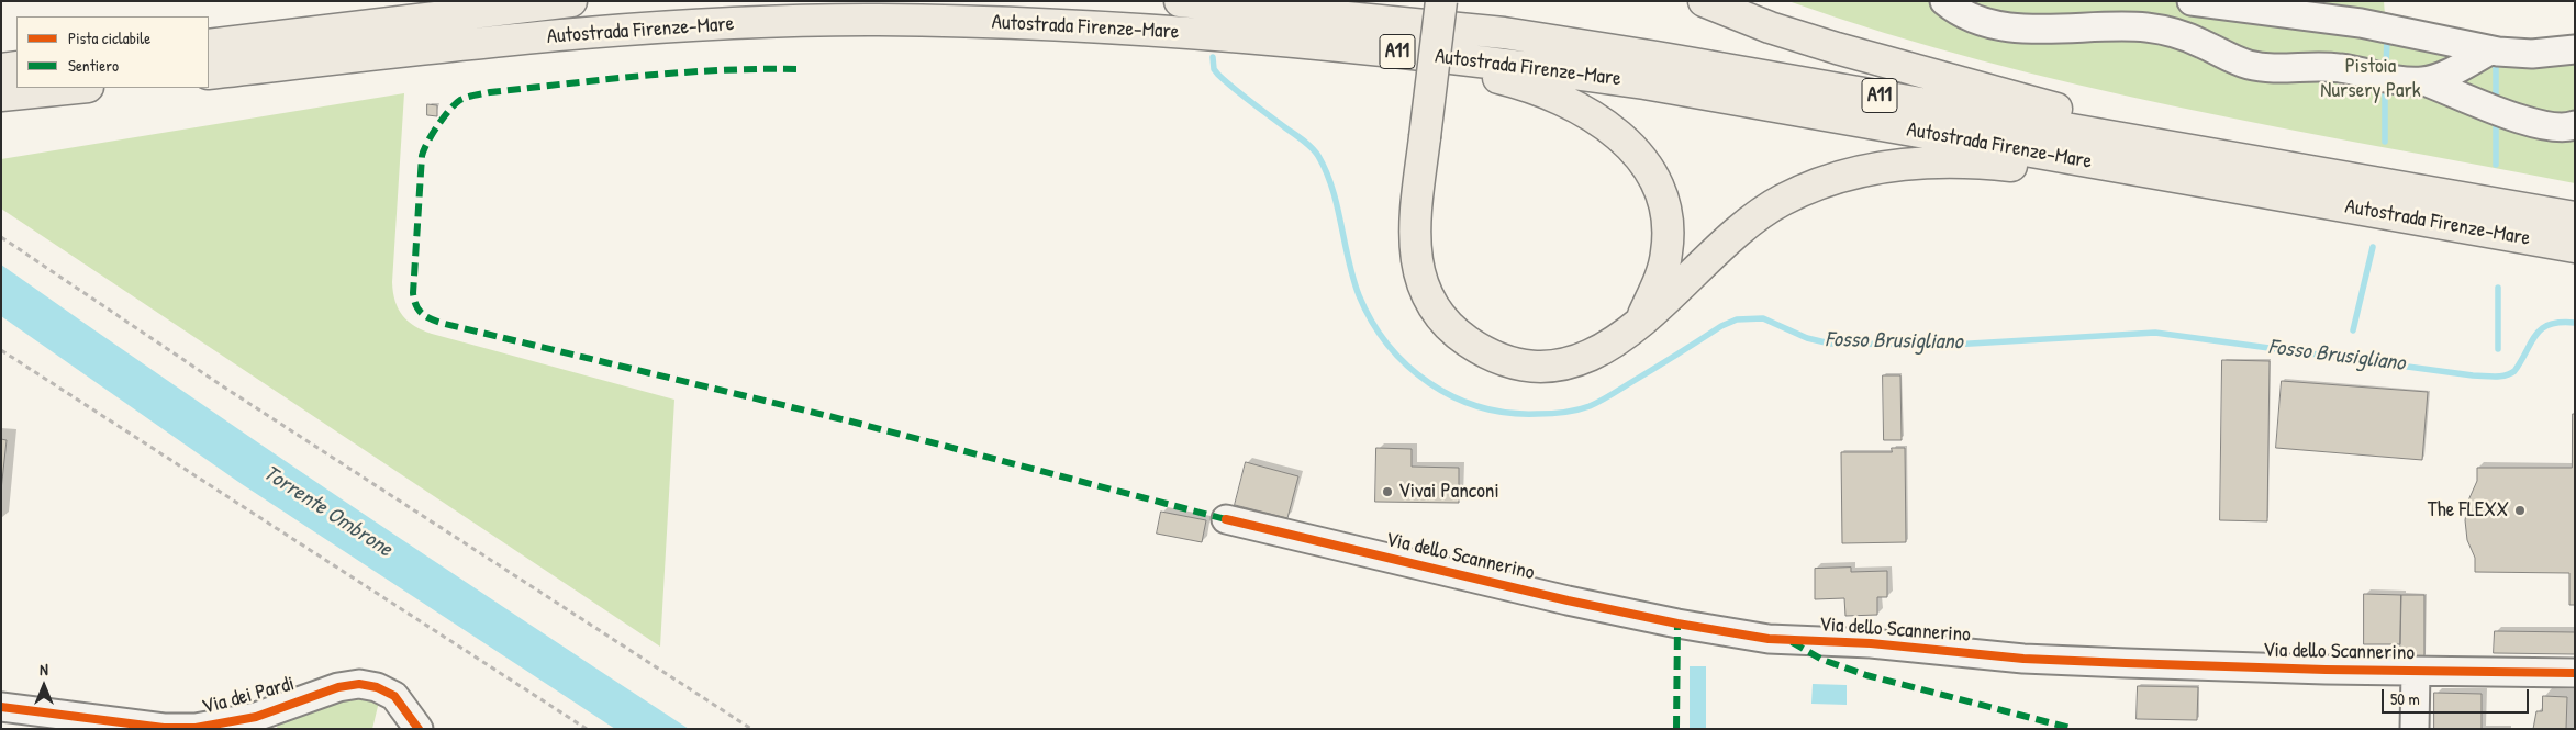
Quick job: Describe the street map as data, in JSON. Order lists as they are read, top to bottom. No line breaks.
{"streets":{"highway":["Autostrada Firenze-Mare","A11"],"street":["Via dello Scannerino","Via dei Pardi"]},"water":["Fosso Brusigliano","Torrente Ombrone"],"parks":["Pistoia Nursery Park"],"places":["Vivai Panconi","The FLEXX"],"legend":["Pista ciclabile","Sentiero"],"scale_bar":"50 m","north":"top"}
